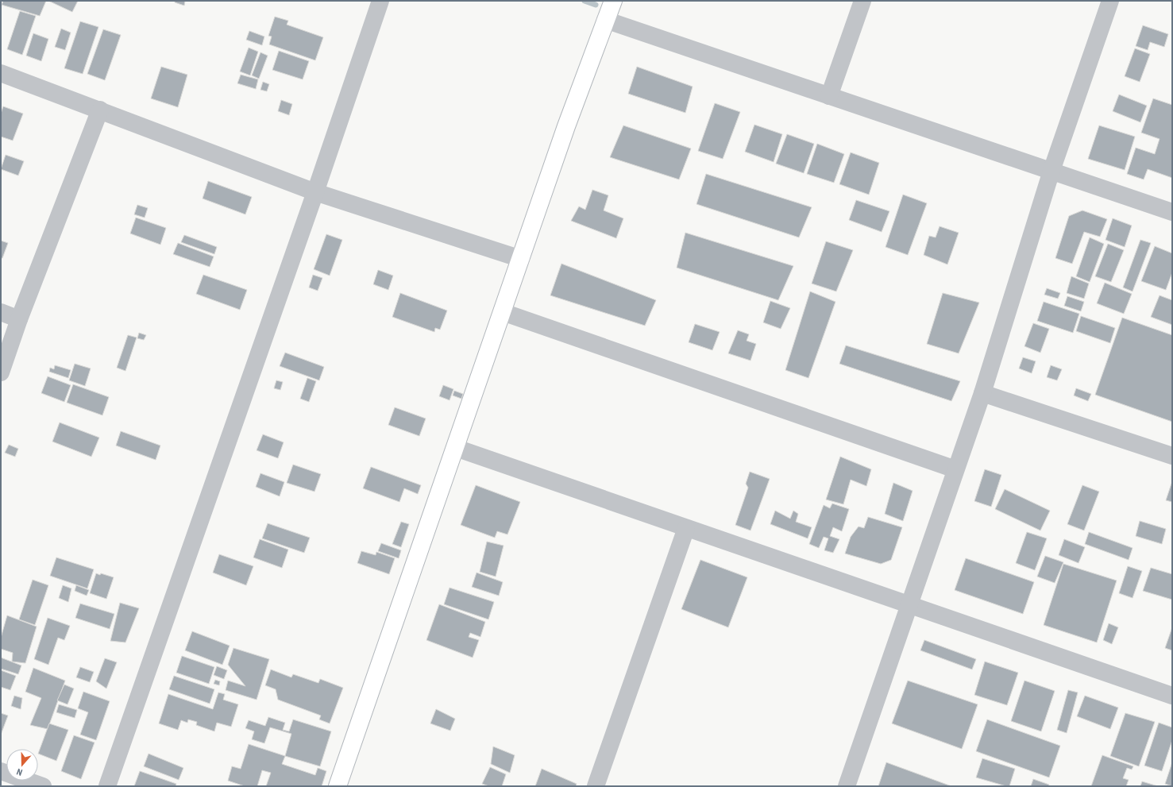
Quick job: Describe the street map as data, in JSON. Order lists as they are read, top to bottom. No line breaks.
{"north":"bottom"}
